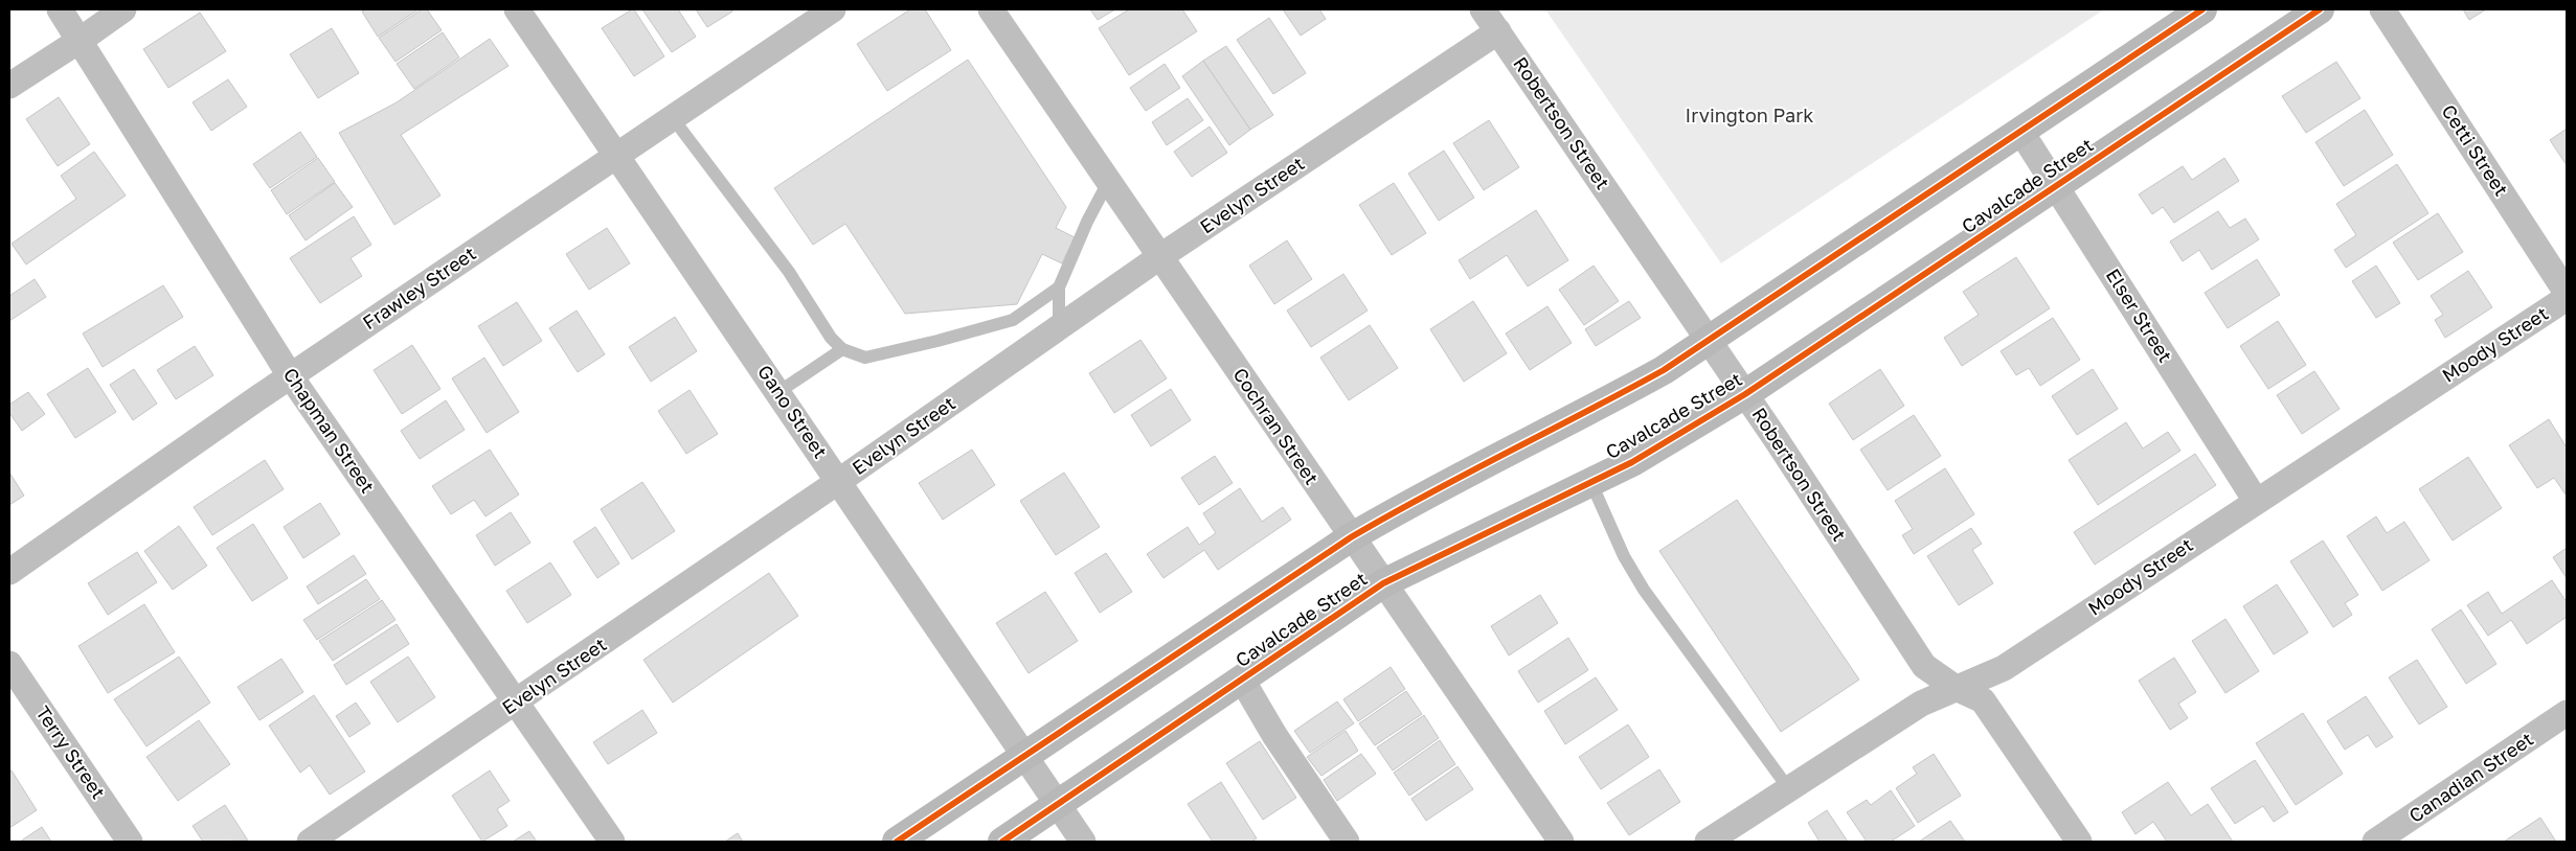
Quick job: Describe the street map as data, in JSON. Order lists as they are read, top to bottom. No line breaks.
{"streets":{"main road":["Cavalcade Street"],"street":["Robertson Street","Cetti Street","Evelyn Street","Frawley Street","Elser Street","Moody Street","Gano Street","Cochran Street","Chapman Street","Terry Street","Canadian Street"]},"crossings":[["Robertson Street","Cavalcade Street"],["Robertson Street","Evelyn Street"],["Robertson Street","Moody Street"],["Cavalcade Street","Elser Street"],["Cavalcade Street","Gano Street"],["Cavalcade Street","Cochran Street"],["Evelyn Street","Gano Street"],["Evelyn Street","Cochran Street"],["Evelyn Street","Chapman Street"],["Frawley Street","Gano Street"],["Frawley Street","Chapman Street"],["Elser Street","Moody Street"]],"parks":["Irvington Park"]}
